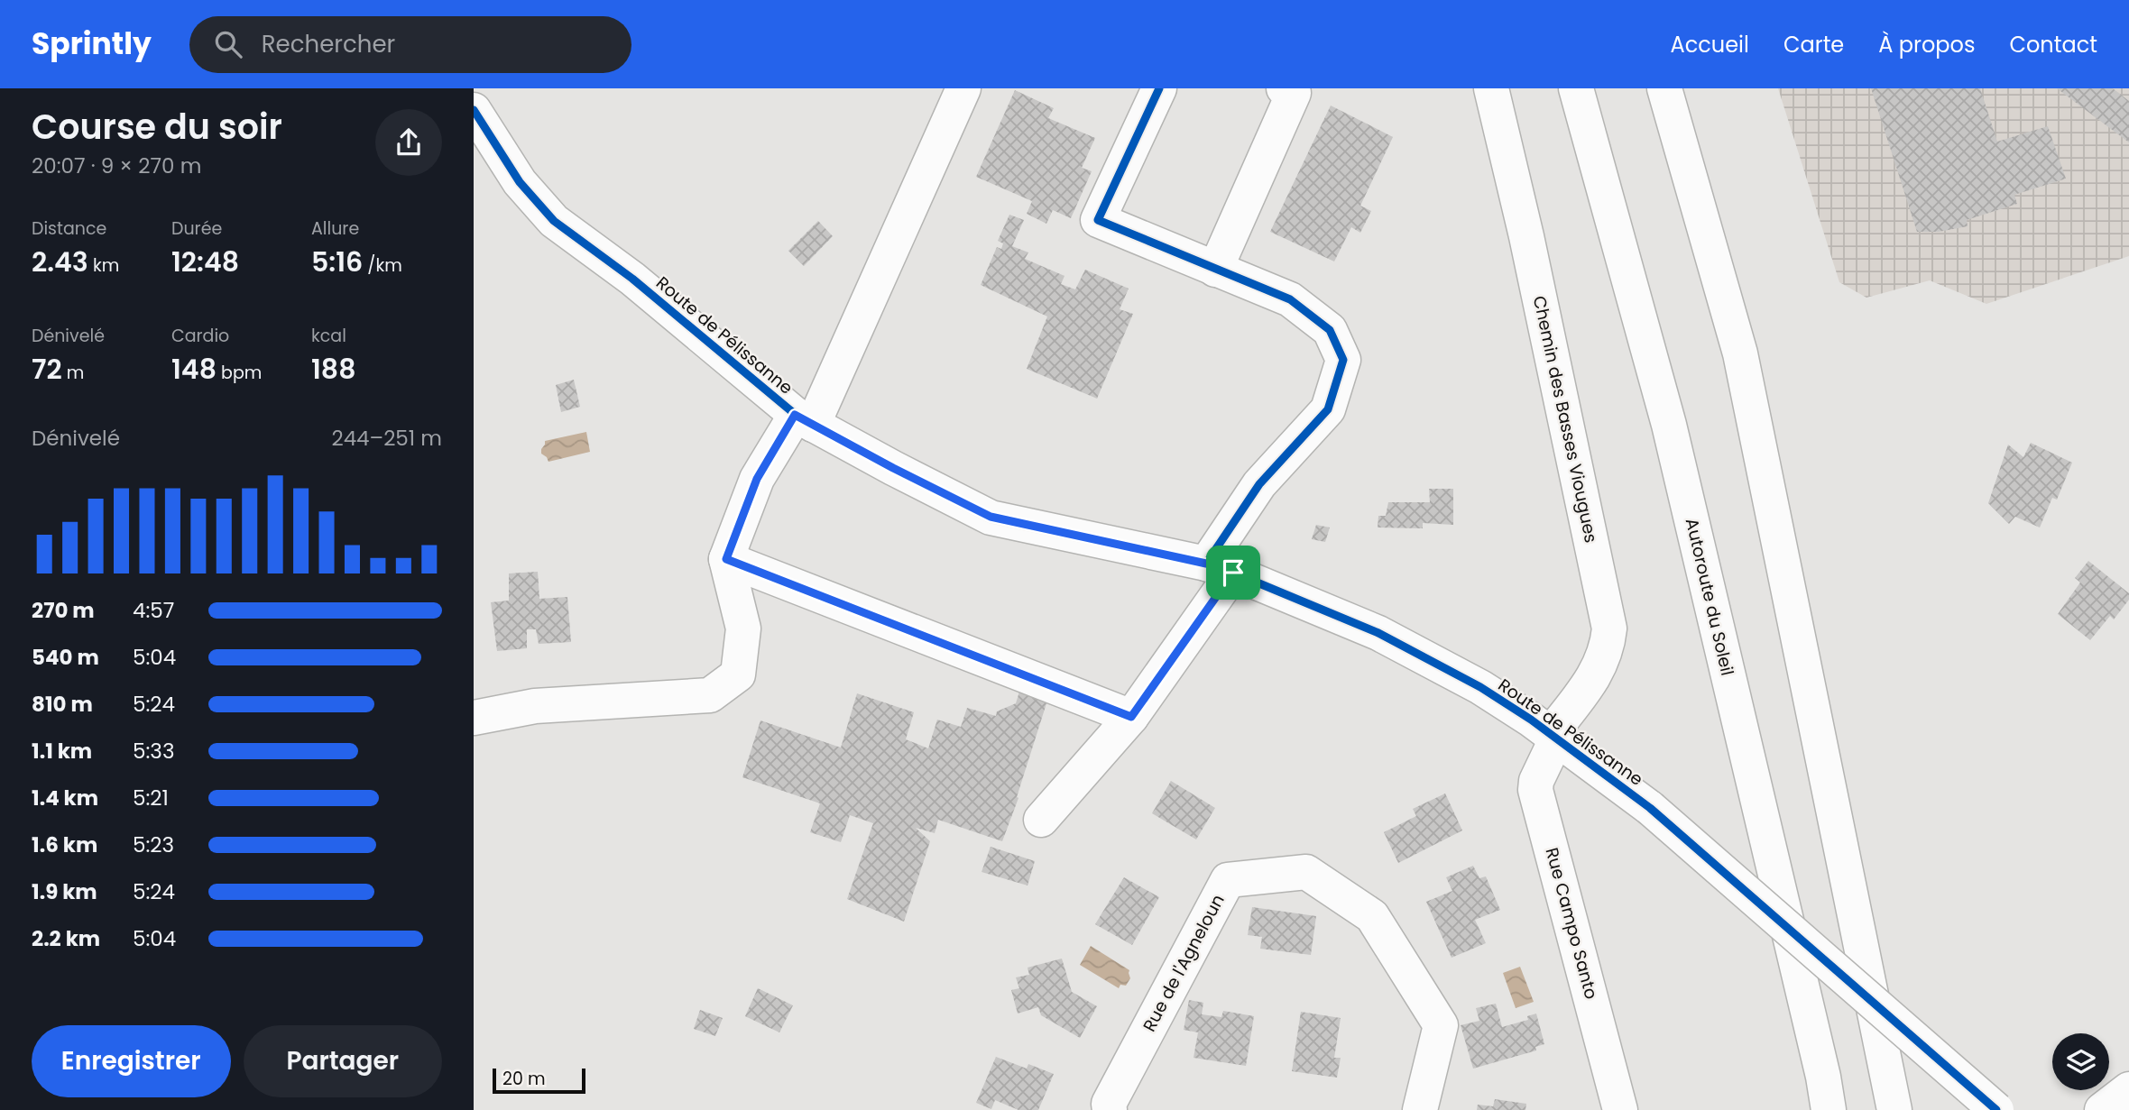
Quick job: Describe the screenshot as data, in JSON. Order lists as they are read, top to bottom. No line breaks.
{"streets":{"main road":["Route de Pélissanne","Chemin des Basses Viougues","Autoroute du Soleil","Rue Campo Santo","Rue de l'Agneloun"]},"crossings":[["Route de Pélissanne","Chemin des Basses Viougues"],["Route de Pélissanne","Rue Campo Santo"],["Chemin des Basses Viougues","Rue Campo Santo"]],"scale_bar":"20 m","page":{"header":"Sprintly","search":"Rechercher","nav":["Accueil","Carte","À propos","Contact"],"heading":["Course du soir","20:07 · 9 × 270 m"],"stats":[["Distance","2.43 km"],["Durée","12:48"],["Allure","5:16 /km"],["Dénivelé","72 m"],["Cardio","148 bpm"],["kcal","188"]],"chart":["Dénivelé","244–251 m"],"list":[{"name":"270 m","note":"4:57"},{"name":"540 m","note":"5:04"},{"name":"810 m","note":"5:24"},{"name":"1.1 km","note":"5:33"},{"name":"1.4 km","note":"5:21"},{"name":"1.6 km","note":"5:23"},{"name":"1.9 km","note":"5:24"},{"name":"2.2 km","note":"5:04"}],"buttons":["Enregistrer","Partager"],"scale":"20 m"}}
